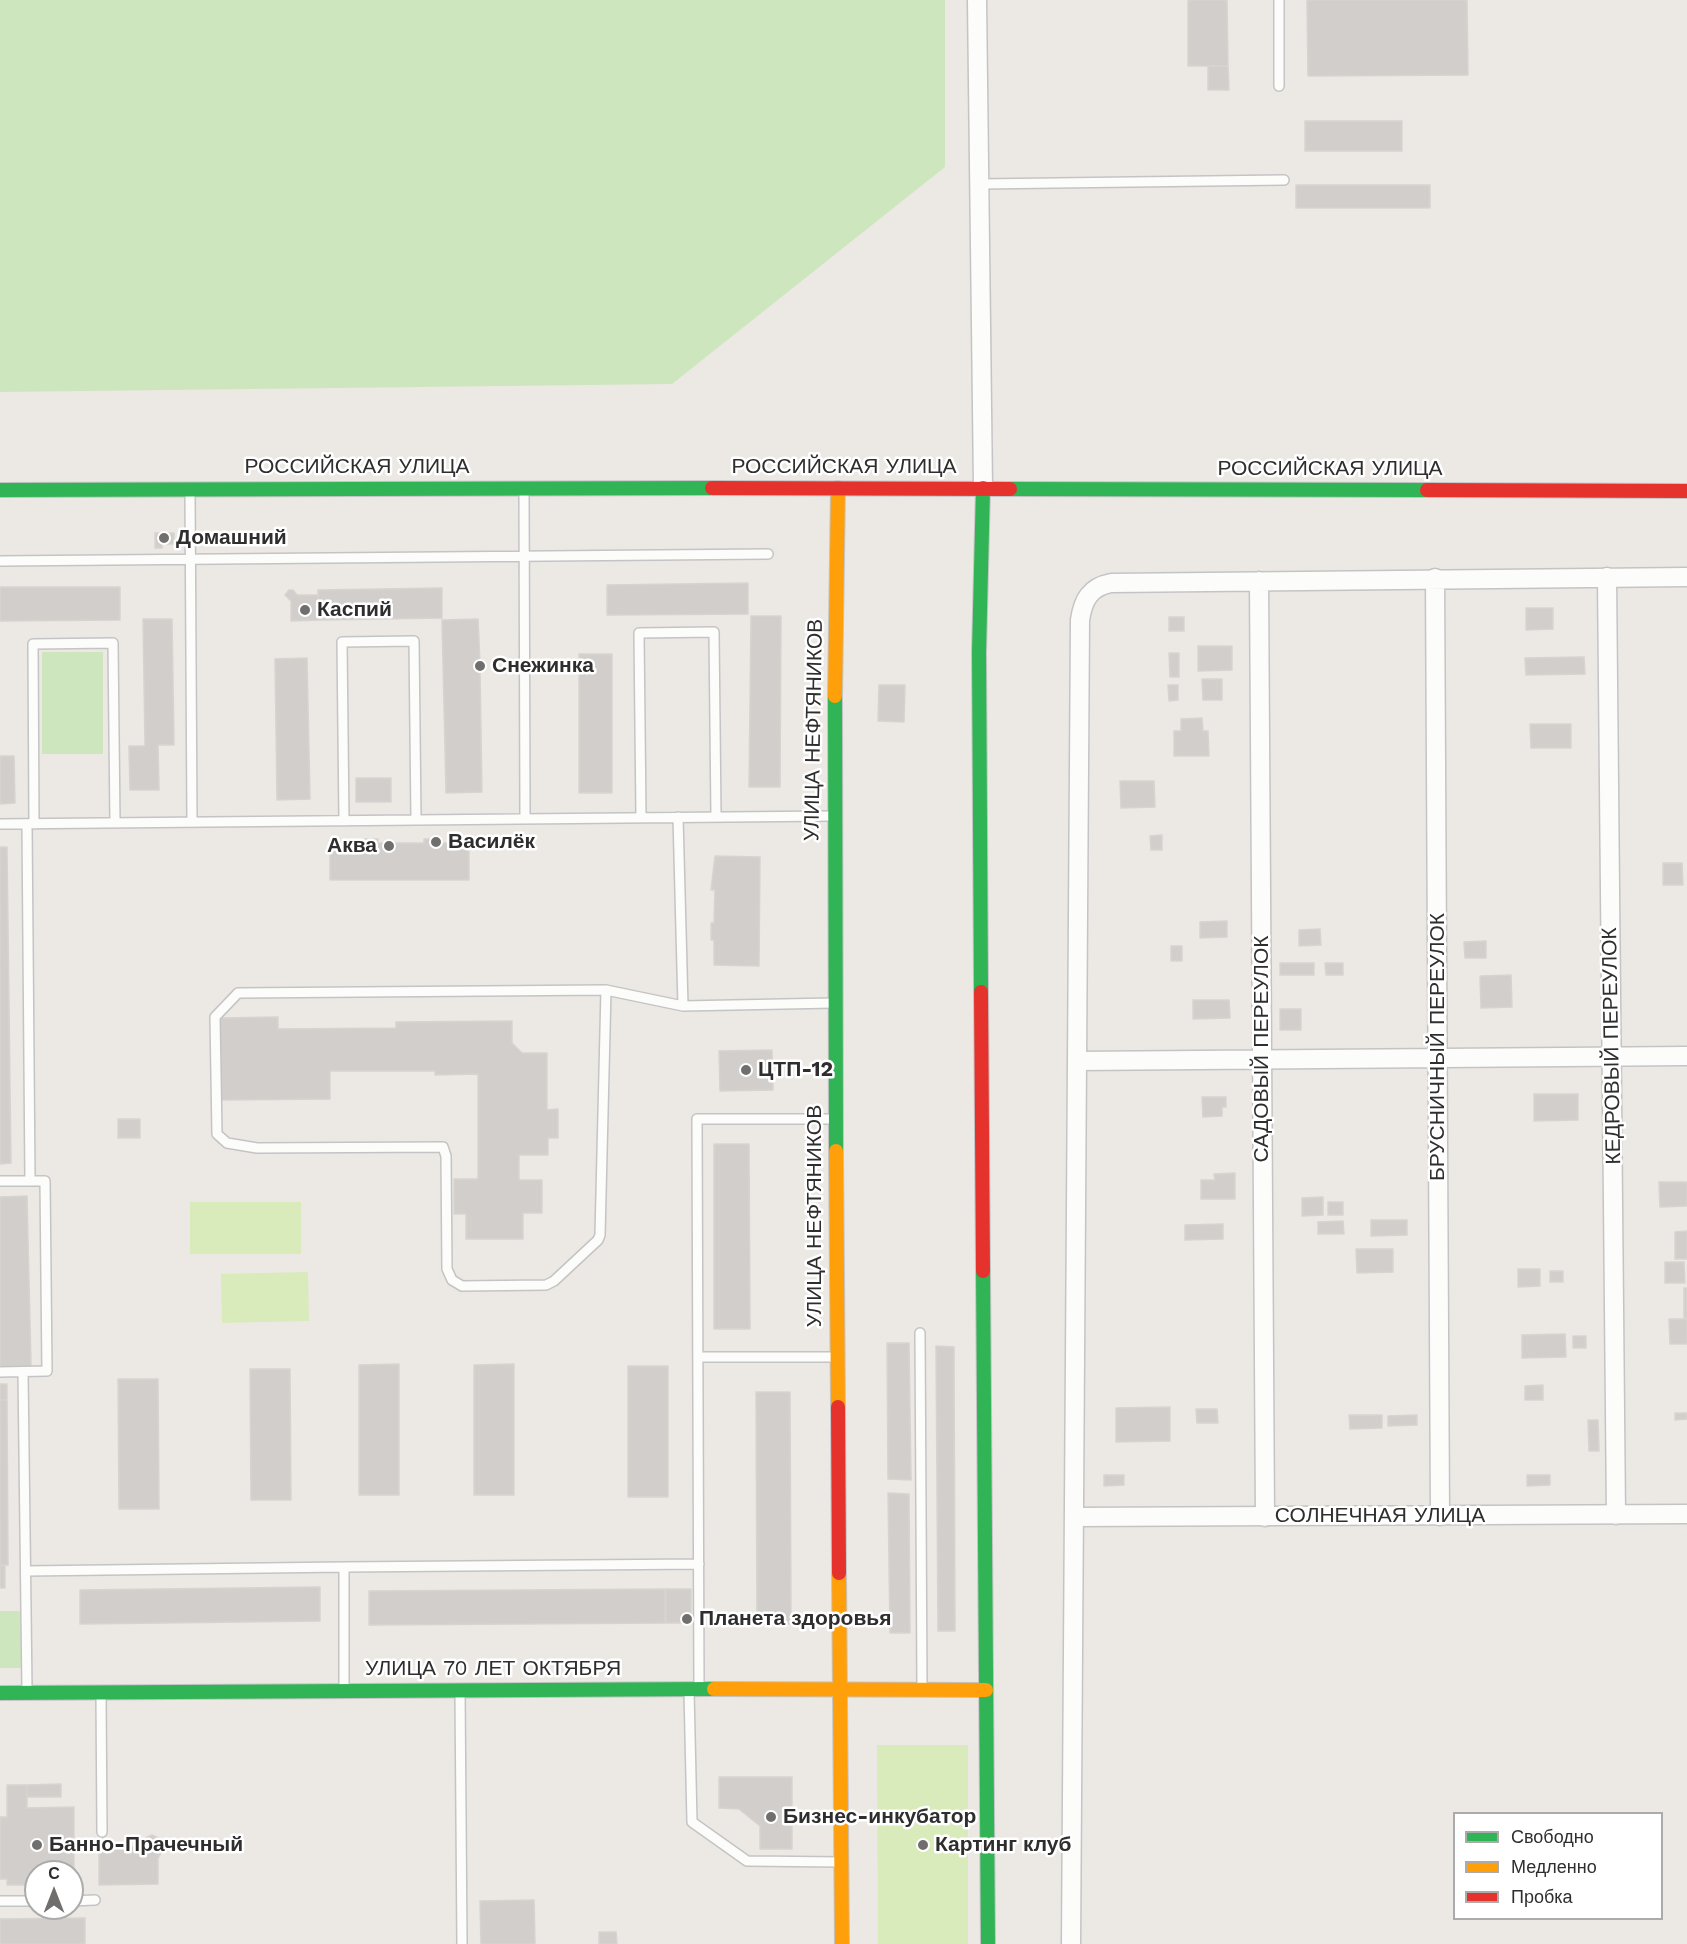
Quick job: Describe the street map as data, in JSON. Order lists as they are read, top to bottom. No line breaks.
{"streets":{"main road":["РОССИЙСКАЯ УЛИЦА","УЛИЦА НЕФТЯНИКОВ","УЛИЦА 70 ЛЕТ ОКТЯБРЯ"],"street":["КЕДРОВЫЙ ПЕРЕУЛОК","БРУСНИЧНЫЙ ПЕРЕУЛОК","САДОВЫЙ ПЕРЕУЛОК","СОЛНЕЧНАЯ УЛИЦА"]},"crossings":[["РОССИЙСКАЯ УЛИЦА","УЛИЦА НЕФТЯНИКОВ"],["УЛИЦА НЕФТЯНИКОВ","УЛИЦА 70 ЛЕТ ОКТЯБРЯ"],["КЕДРОВЫЙ ПЕРЕУЛОК","СОЛНЕЧНАЯ УЛИЦА"],["БРУСНИЧНЫЙ ПЕРЕУЛОК","СОЛНЕЧНАЯ УЛИЦА"],["САДОВЫЙ ПЕРЕУЛОК","СОЛНЕЧНАЯ УЛИЦА"]],"places":["Домашний","Каспий","Снежинка","Василёк","Аква","ЦТП-12","Планета здоровья","Бизнес-инкубатор","Банно-Прачечный","Картинг клуб"],"legend":["Свободно","Медленно","Пробка"],"north":"top"}
